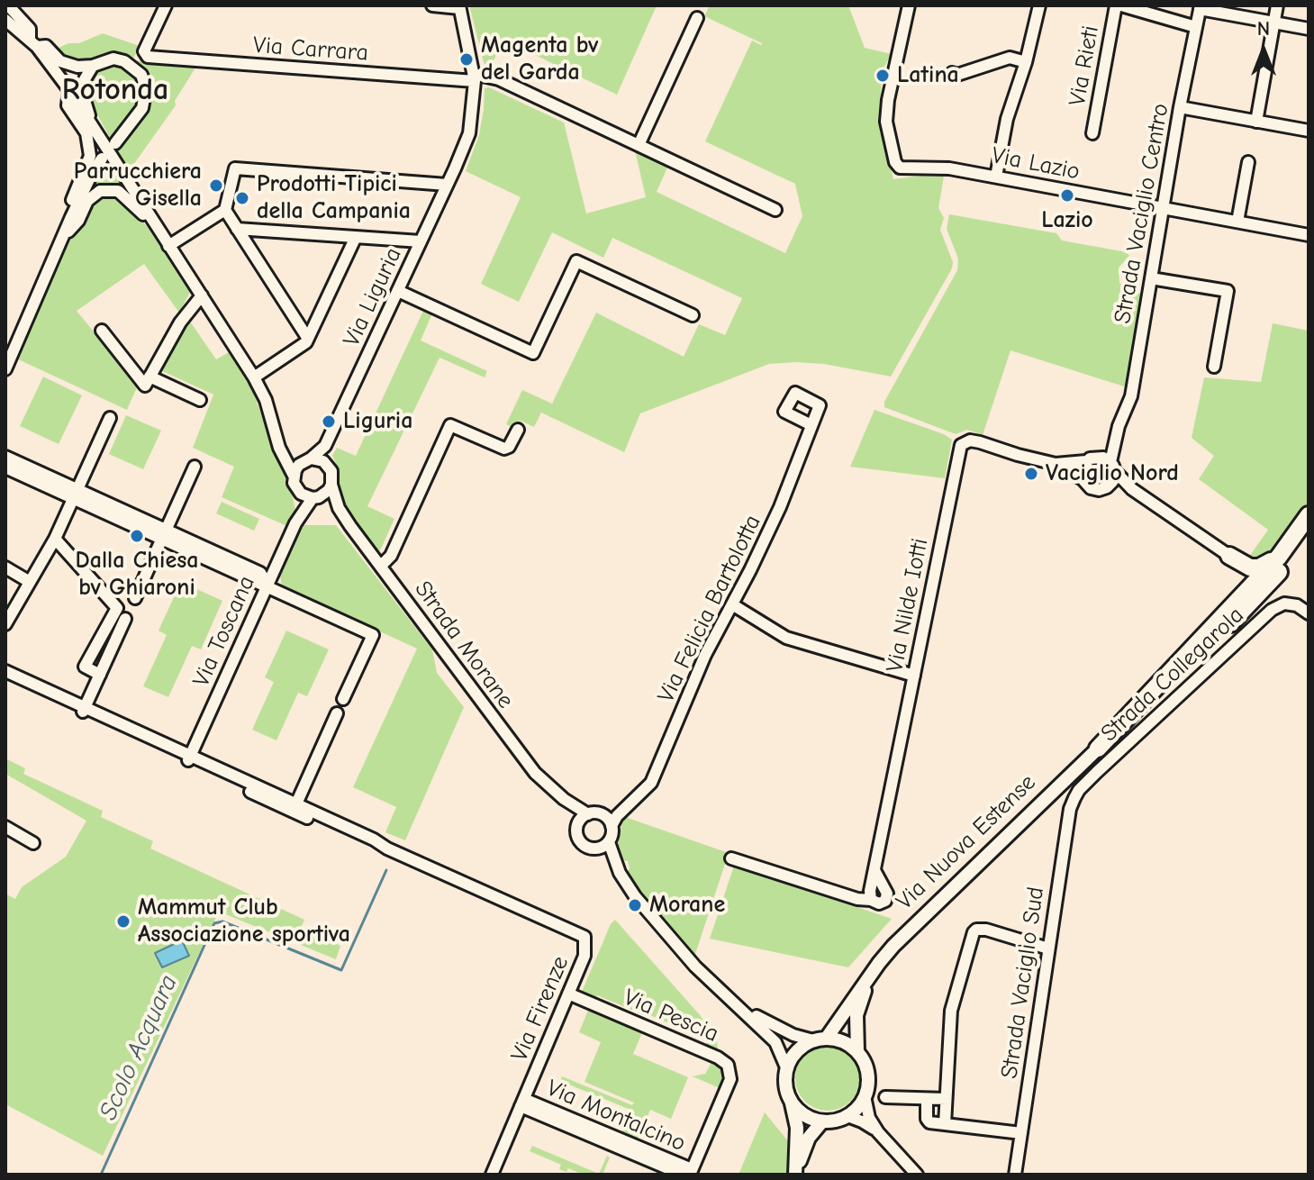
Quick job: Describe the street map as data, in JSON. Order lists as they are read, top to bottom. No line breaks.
{"streets":{"highway":["Via Nuova Estense"],"street":["Via Carrara","Via Rieti","Via Lazio","Strada Vaciglio Centro","Via Liguria","Via Nilde Iotti","Via Felicia Bartolotta","Via Toscana","Strada Morane","Strada Collegarola","Strada Vaciglio Sud","Via Firenze","Via Pescia","Via Montalcino"]},"crossings":[["Via Carrara","Via Liguria"],["Via Lazio","Strada Vaciglio Centro"],["Strada Vaciglio Centro","Via Nilde Iotti"],["Via Liguria","Via Toscana"],["Via Liguria","Strada Morane"],["Via Felicia Bartolotta","Strada Morane"],["Via Toscana","Strada Morane"],["Via Toscana","Via Firenze"],["Strada Collegarola","Strada Vaciglio Sud"],["Via Firenze","Via Pescia"],["Via Firenze","Via Montalcino"],["Via Pescia","Via Montalcino"]],"districts":["Rotonda"],"water":["Scolo Acquara"],"places":["Magenta bv del Garda","Latina","Parrucchiera Gisella","Lazio","Prodotti Tipici della Campania","Liguria","Vaciglio Nord","Dalla Chiesa bv Ghiaroni","Morane","Mammut Club Associazione sportiva"],"north":"top"}
